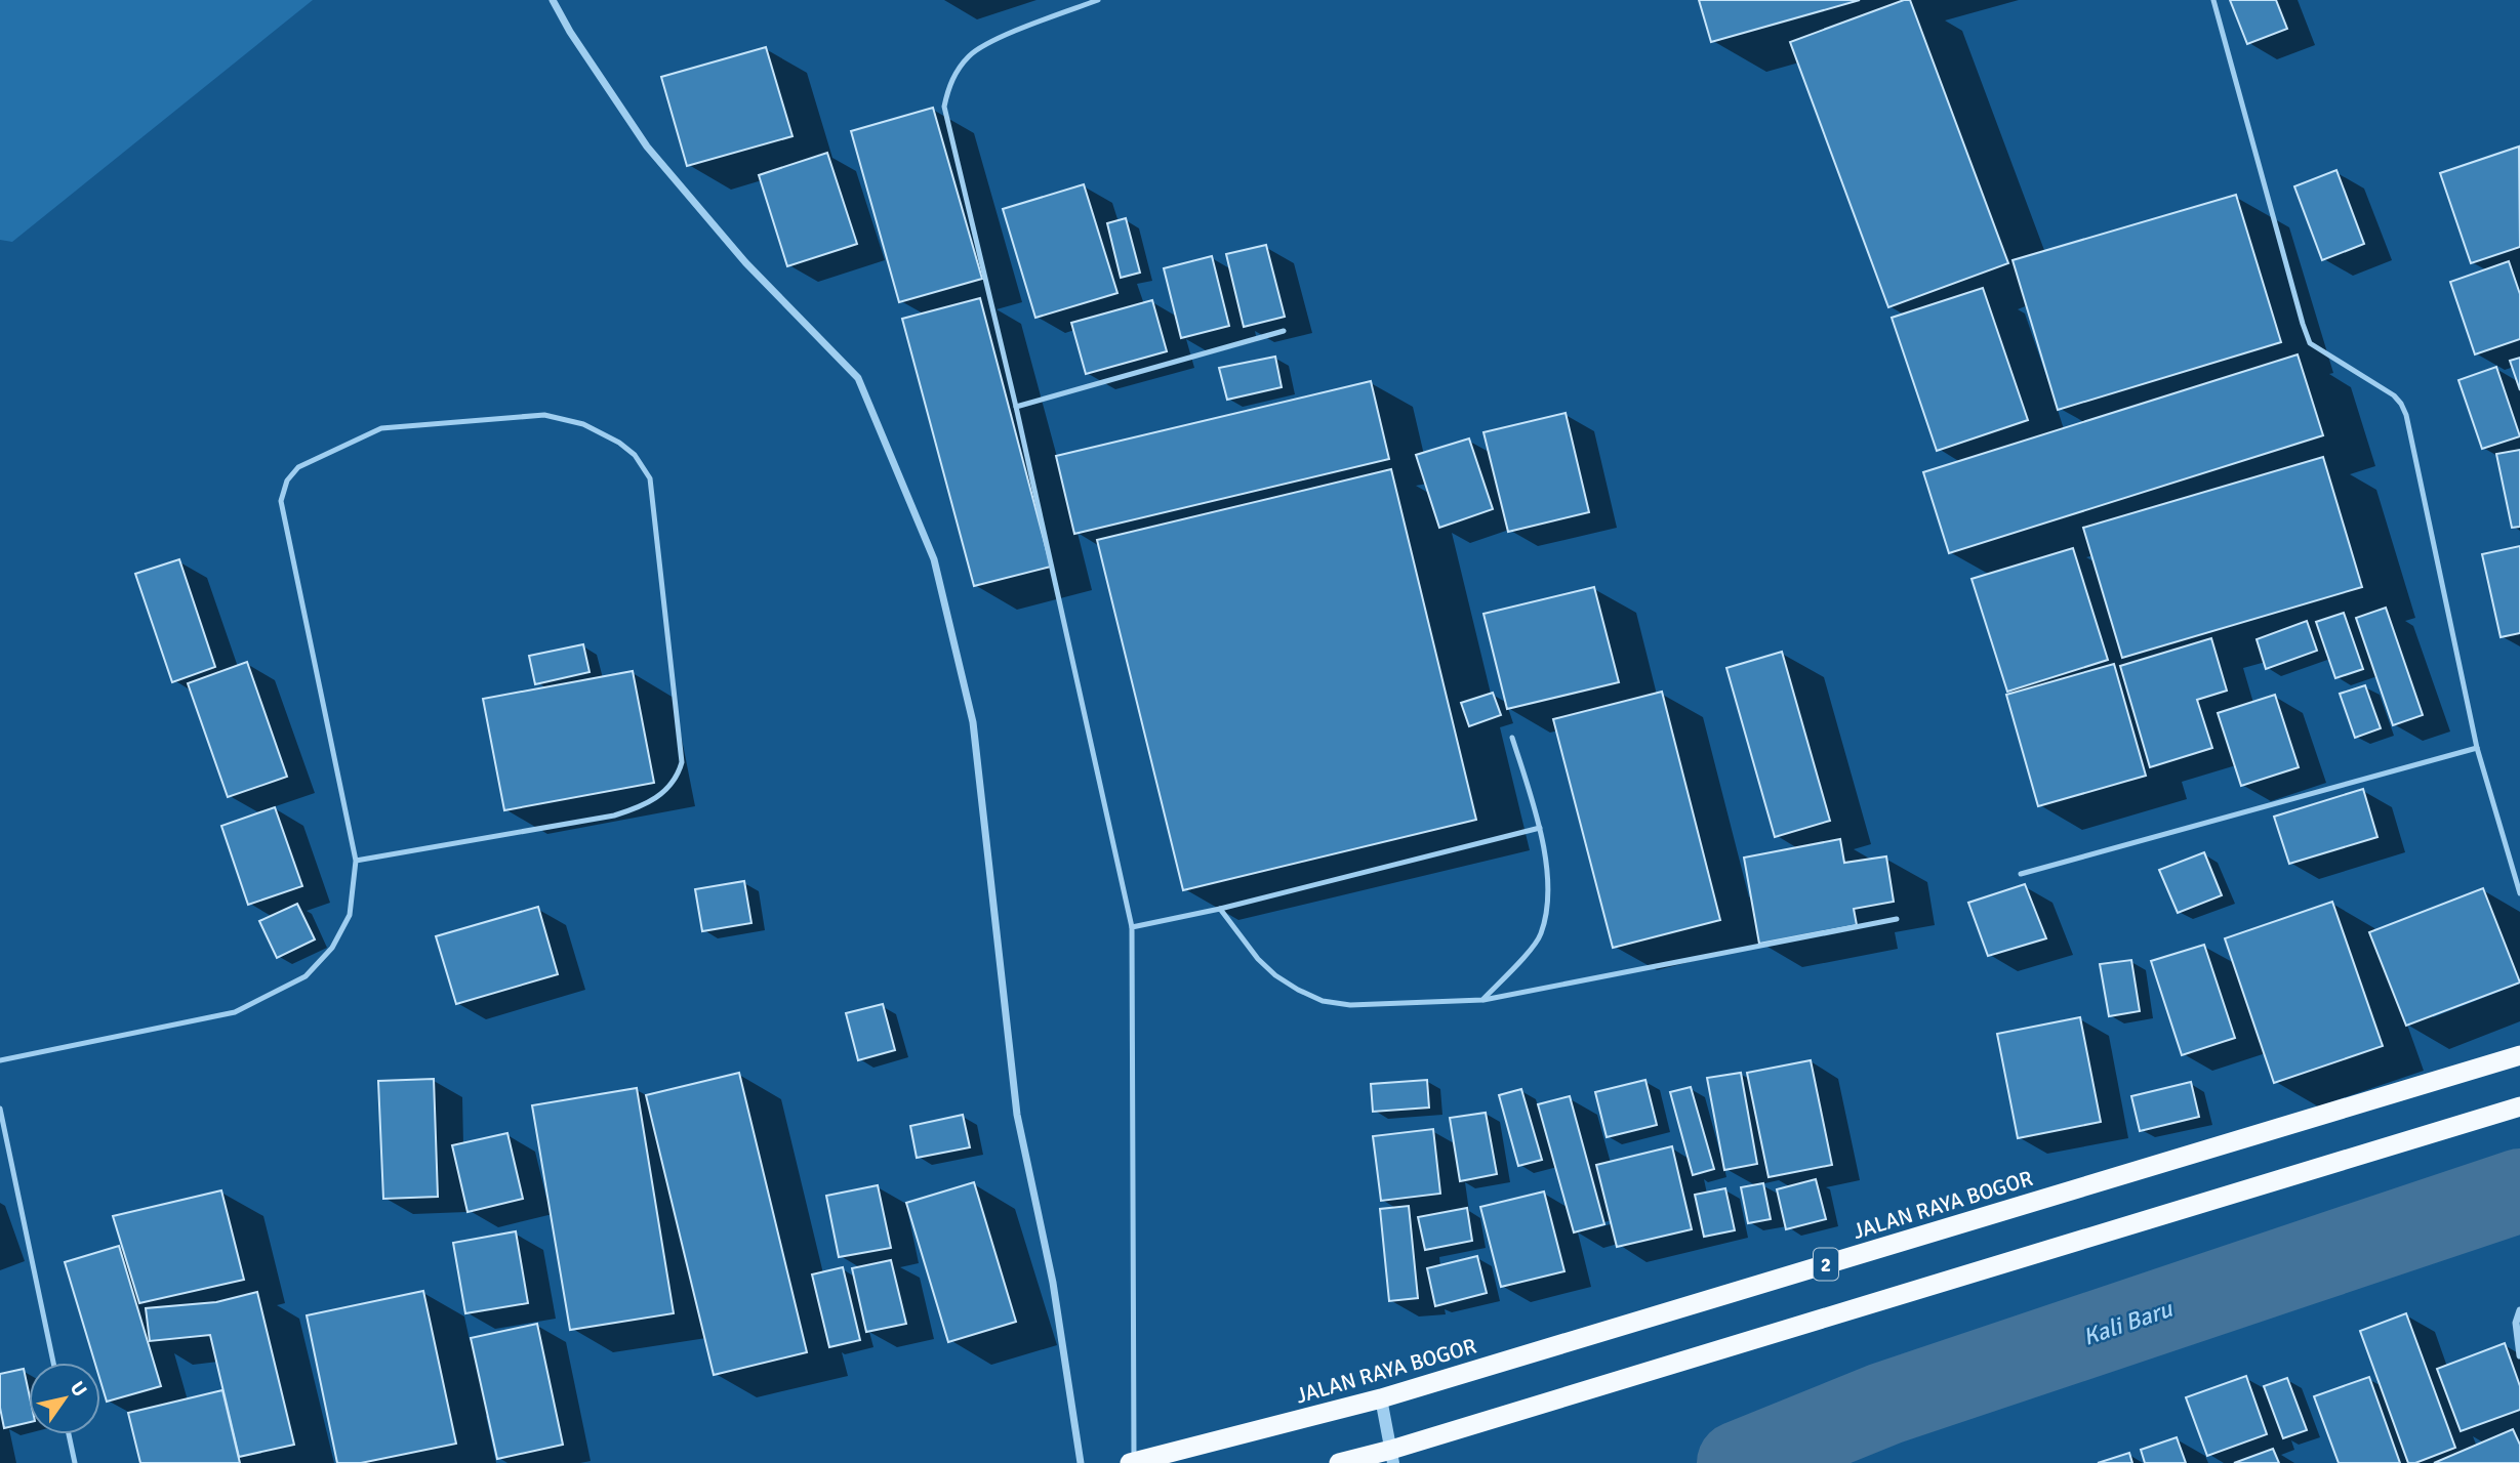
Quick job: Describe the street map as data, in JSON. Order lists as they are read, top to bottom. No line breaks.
{"streets":{"highway":["JALAN RAYA BOGOR","2"]},"water":["Kali Baru"],"north":"top right"}
